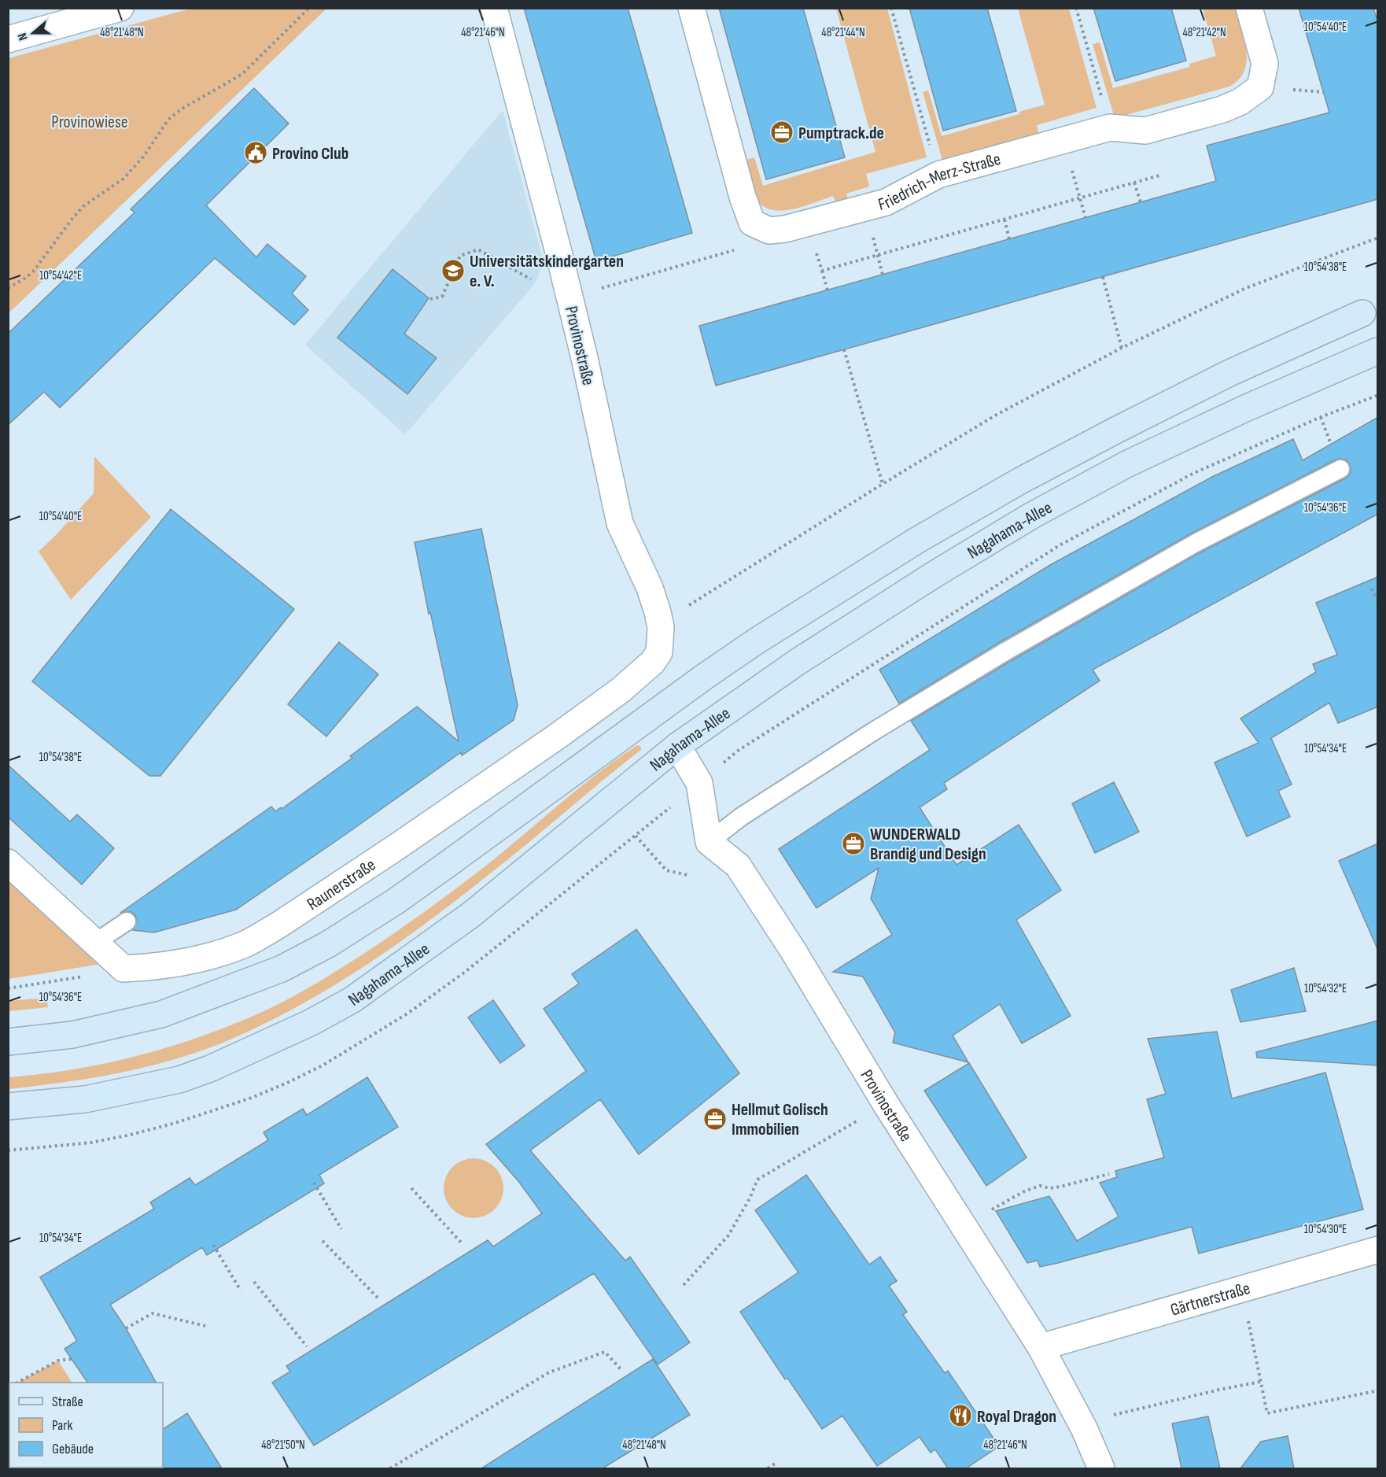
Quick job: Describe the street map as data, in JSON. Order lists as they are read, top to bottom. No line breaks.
{"streets":{"main road":["Nagahama-Allee"],"street":["Friedrich-Merz-Straße","Provinostraße","Raunerstraße","Gärtnerstraße"]},"crossings":[["Provinostraße","Raunerstraße"],["Provinostraße","Gärtnerstraße"]],"parks":["Provinowiese"],"places":{"office":["Pumptrack.de","WUNDERWALD Brandig und Design","Hellmut Golisch Immobilien"],"public building":["Provino Club"],"school or university":["Universitätskindergarten e. V."],"restaurant":["Royal Dragon"]},"legend":["Straße","Park","Gebäude"],"north":"left","coordinates":["10°54'40\"E","48°21'48\"N","48°21'46\"N","48°21'44\"N","48°21'42\"N","10°54'38\"E","10°54'42\"E","10°54'36\"E","10°54'34\"E","10°54'32\"E","10°54'30\"E","48°21'50\"N"]}
